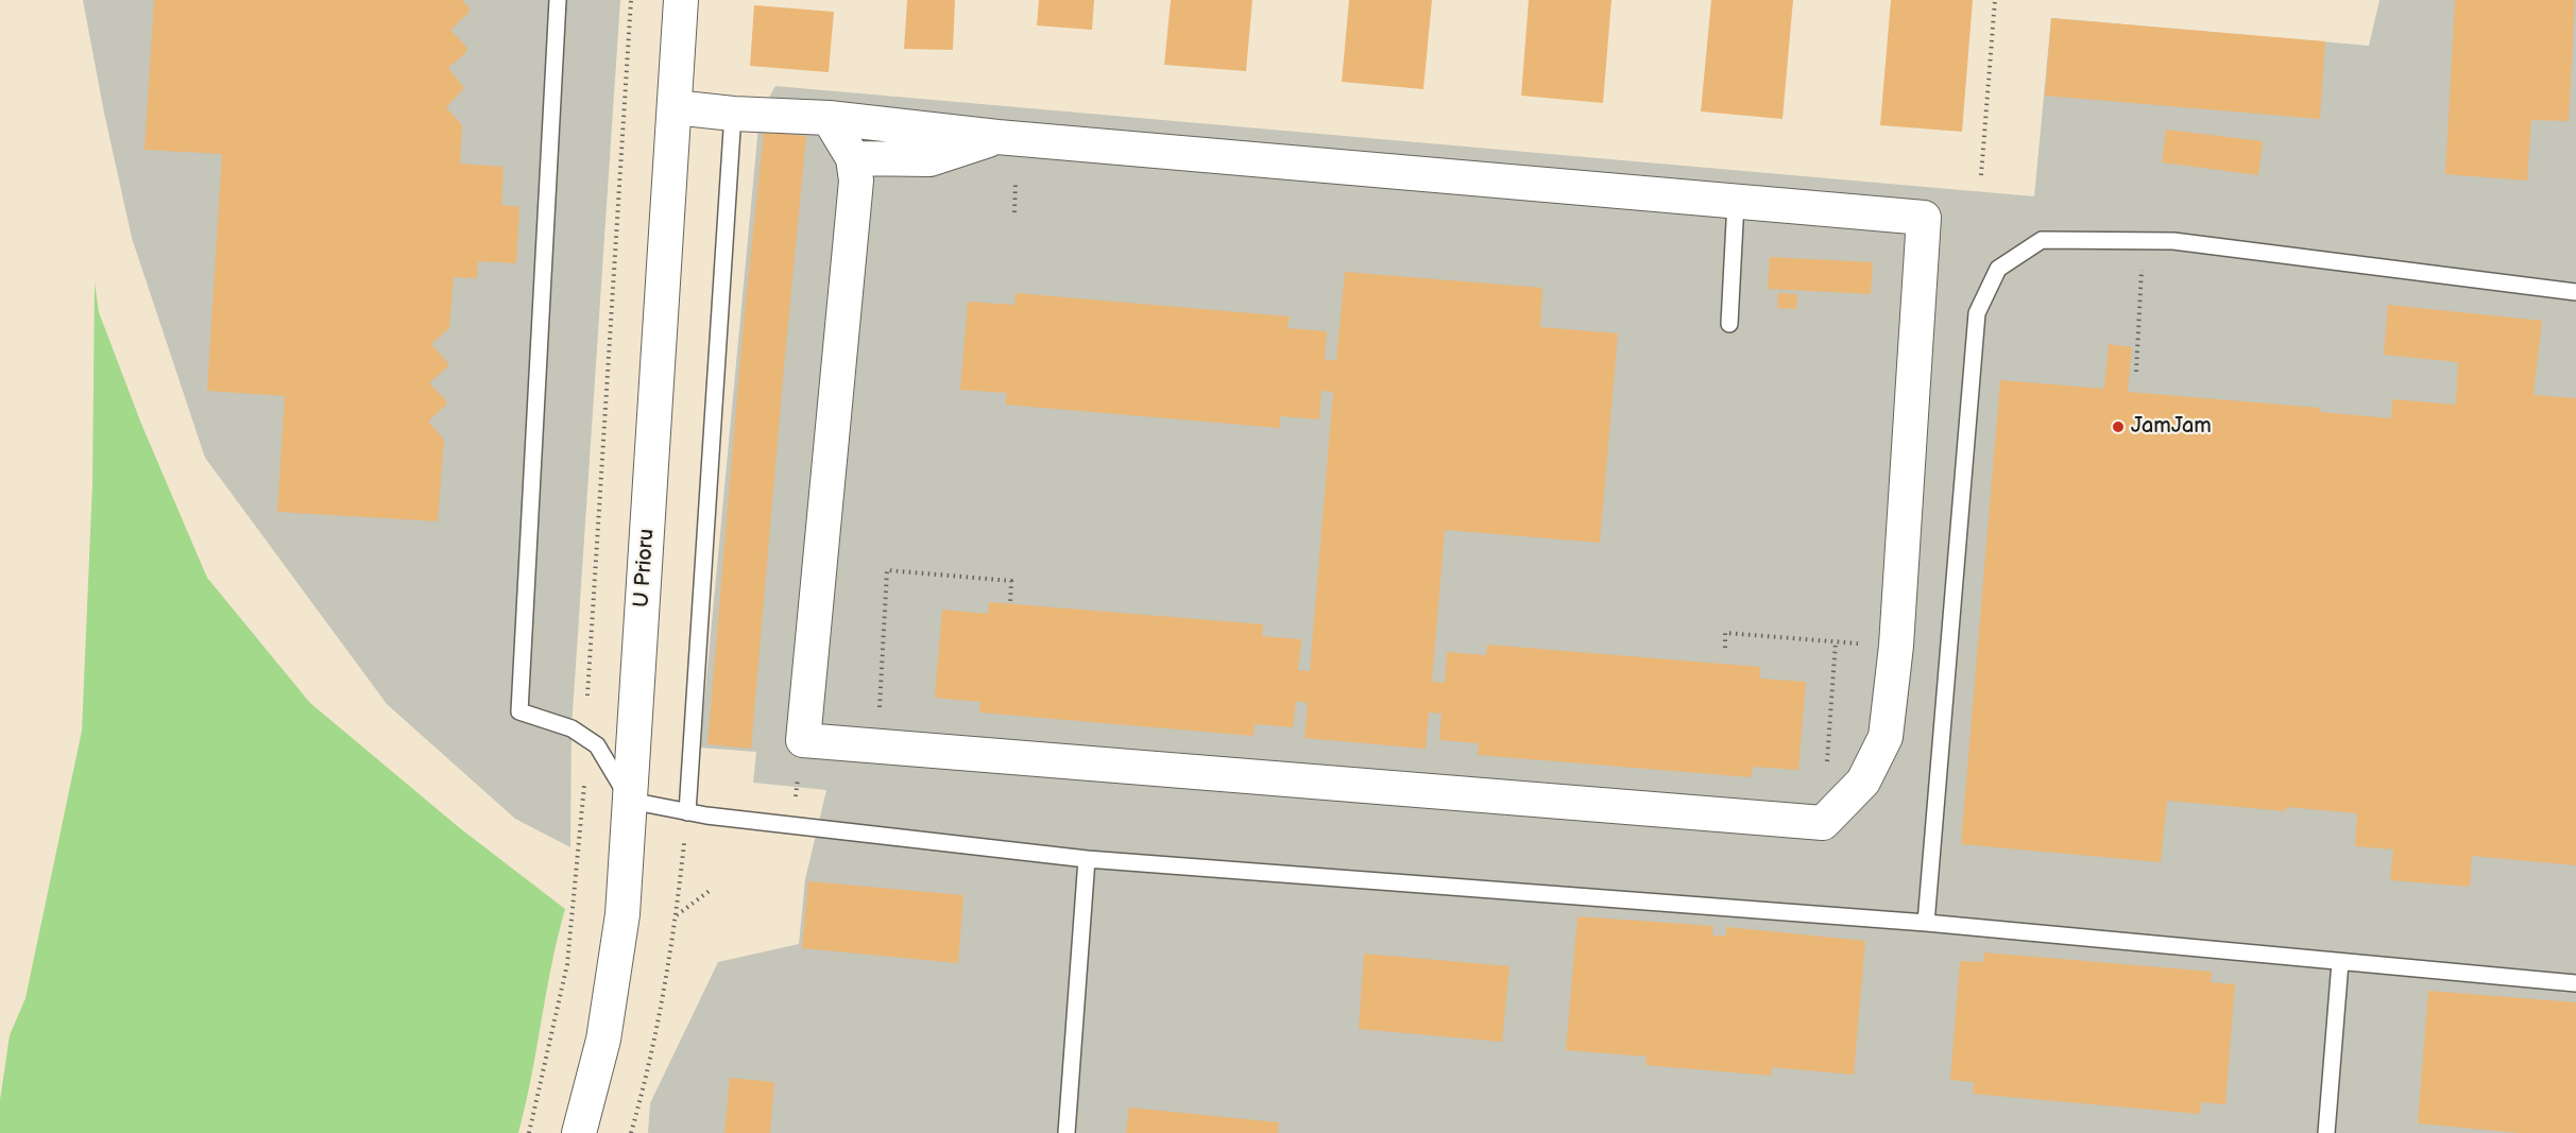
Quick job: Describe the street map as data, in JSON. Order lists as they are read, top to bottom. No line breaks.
{"streets":{"street":["U Prioru"]},"places":["JamJam"]}
